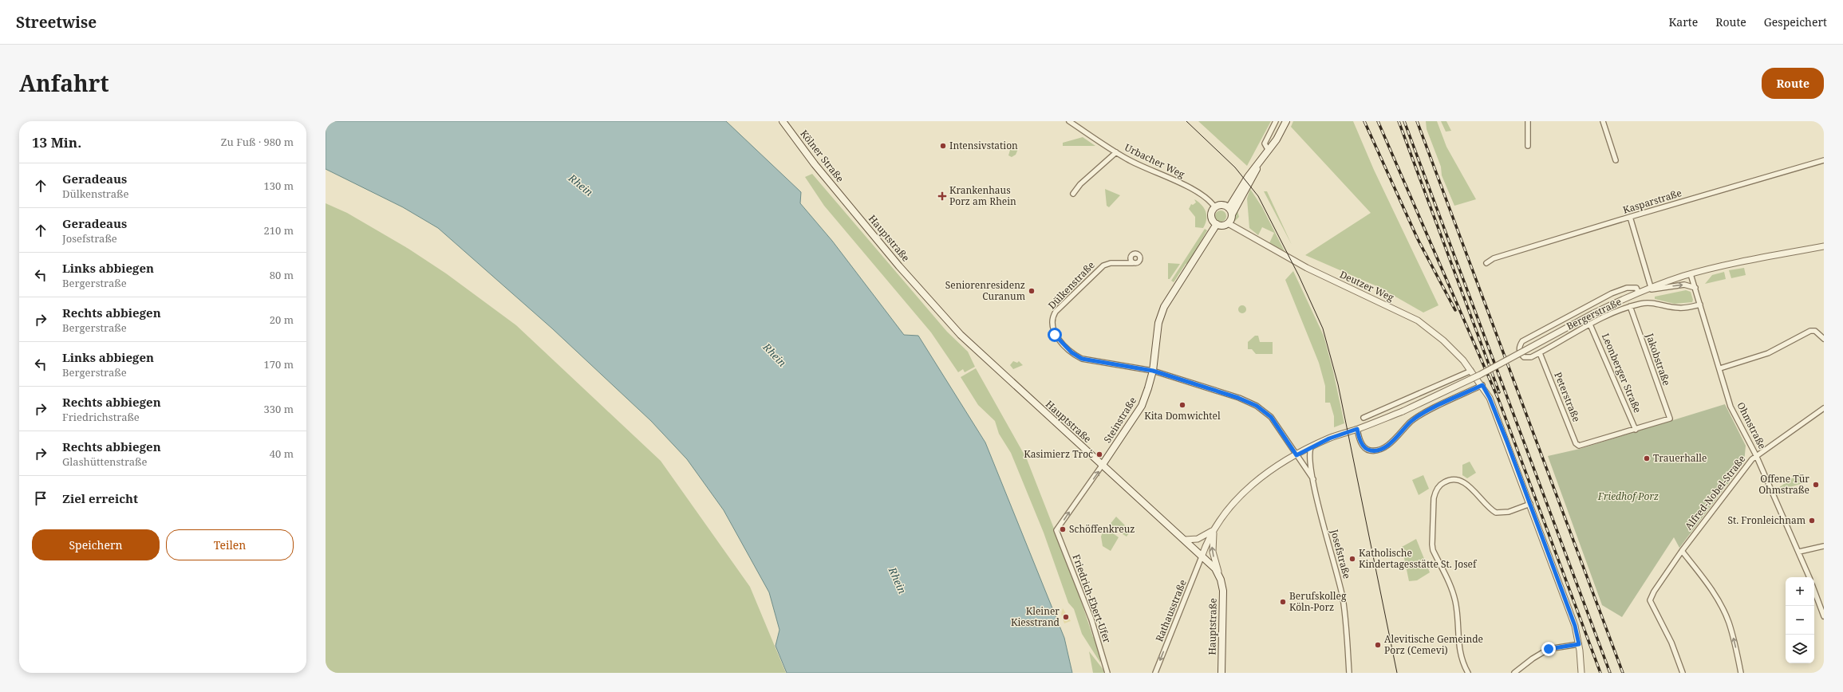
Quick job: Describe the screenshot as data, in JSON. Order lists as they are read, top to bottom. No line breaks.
{"streets":{"main road":["Kölner Straße","Hauptstraße","Steinstraße"],"street":["Urbacher Weg","Kasparstraße","Dülkenstraße","Deutzer Weg","Bergerstraße","Jakobstraße","Leonberger Straße","Peterstraße","Ohmstraße","Alfred-Nobel-Straße","Josefstraße","Friedrich-Ebert-Ufer","Rathausstraße"]},"crossings":[["Kölner Straße","Hauptstraße"],["Urbacher Weg","Deutzer Weg"],["Urbacher Weg","Steinstraße"],["Hauptstraße","Bergerstraße"],["Hauptstraße","Steinstraße"],["Hauptstraße","Rathausstraße"],["Dülkenstraße","Steinstraße"],["Dülkenstraße","Josefstraße"],["Deutzer Weg","Steinstraße"],["Bergerstraße","Jakobstraße"],["Bergerstraße","Leonberger Straße"],["Bergerstraße","Peterstraße"],["Bergerstraße","Ohmstraße"],["Bergerstraße","Josefstraße"],["Bergerstraße","Rathausstraße"],["Jakobstraße","Leonberger Straße"],["Jakobstraße","Peterstraße"],["Leonberger Straße","Peterstraße"],["Steinstraße","Josefstraße"],["Steinstraße","Friedrich-Ebert-Ufer"],["Ohmstraße","Alfred-Nobel-Straße"]],"one_way":["Rathausstraße"],"water":["Rhein"],"parks":["Friedhof Porz"],"places":{"other":["Intensivstation","Seniorenresidenz Curanum","Kita Domwichtel","Kasimierz Troć","Trauerhalle","Offene Tür Ohmstraße","St. Fronleichnam","Schöffenkreuz","Katholische Kindertagesstätte St. Josef","Berufskolleg Köln-Porz","Kleiner Kiesstrand","Alevitische Gemeinde Porz (Cemevi)"],"health":["Krankenhaus Porz am Rhein"]},"page":{"header":"Streetwise","nav":["Karte","Route","Gespeichert"],"title":"Anfahrt","buttons":["Route",["Speichern","Teilen"]],"heading":["13 Min.","Zu Fuß · 980 m"],"list":[["Geradeaus","Dülkenstraße","130 m"],["Geradeaus","Josefstraße","210 m"],["Links abbiegen","Bergerstraße","80 m"],["Rechts abbiegen","Bergerstraße","20 m"],["Links abbiegen","Bergerstraße","170 m"],["Rechts abbiegen","Friedrichstraße","330 m"],["Rechts abbiegen","Glashüttenstraße","40 m"],"Ziel erreicht"],"map_buttons":["+","−"]}}
